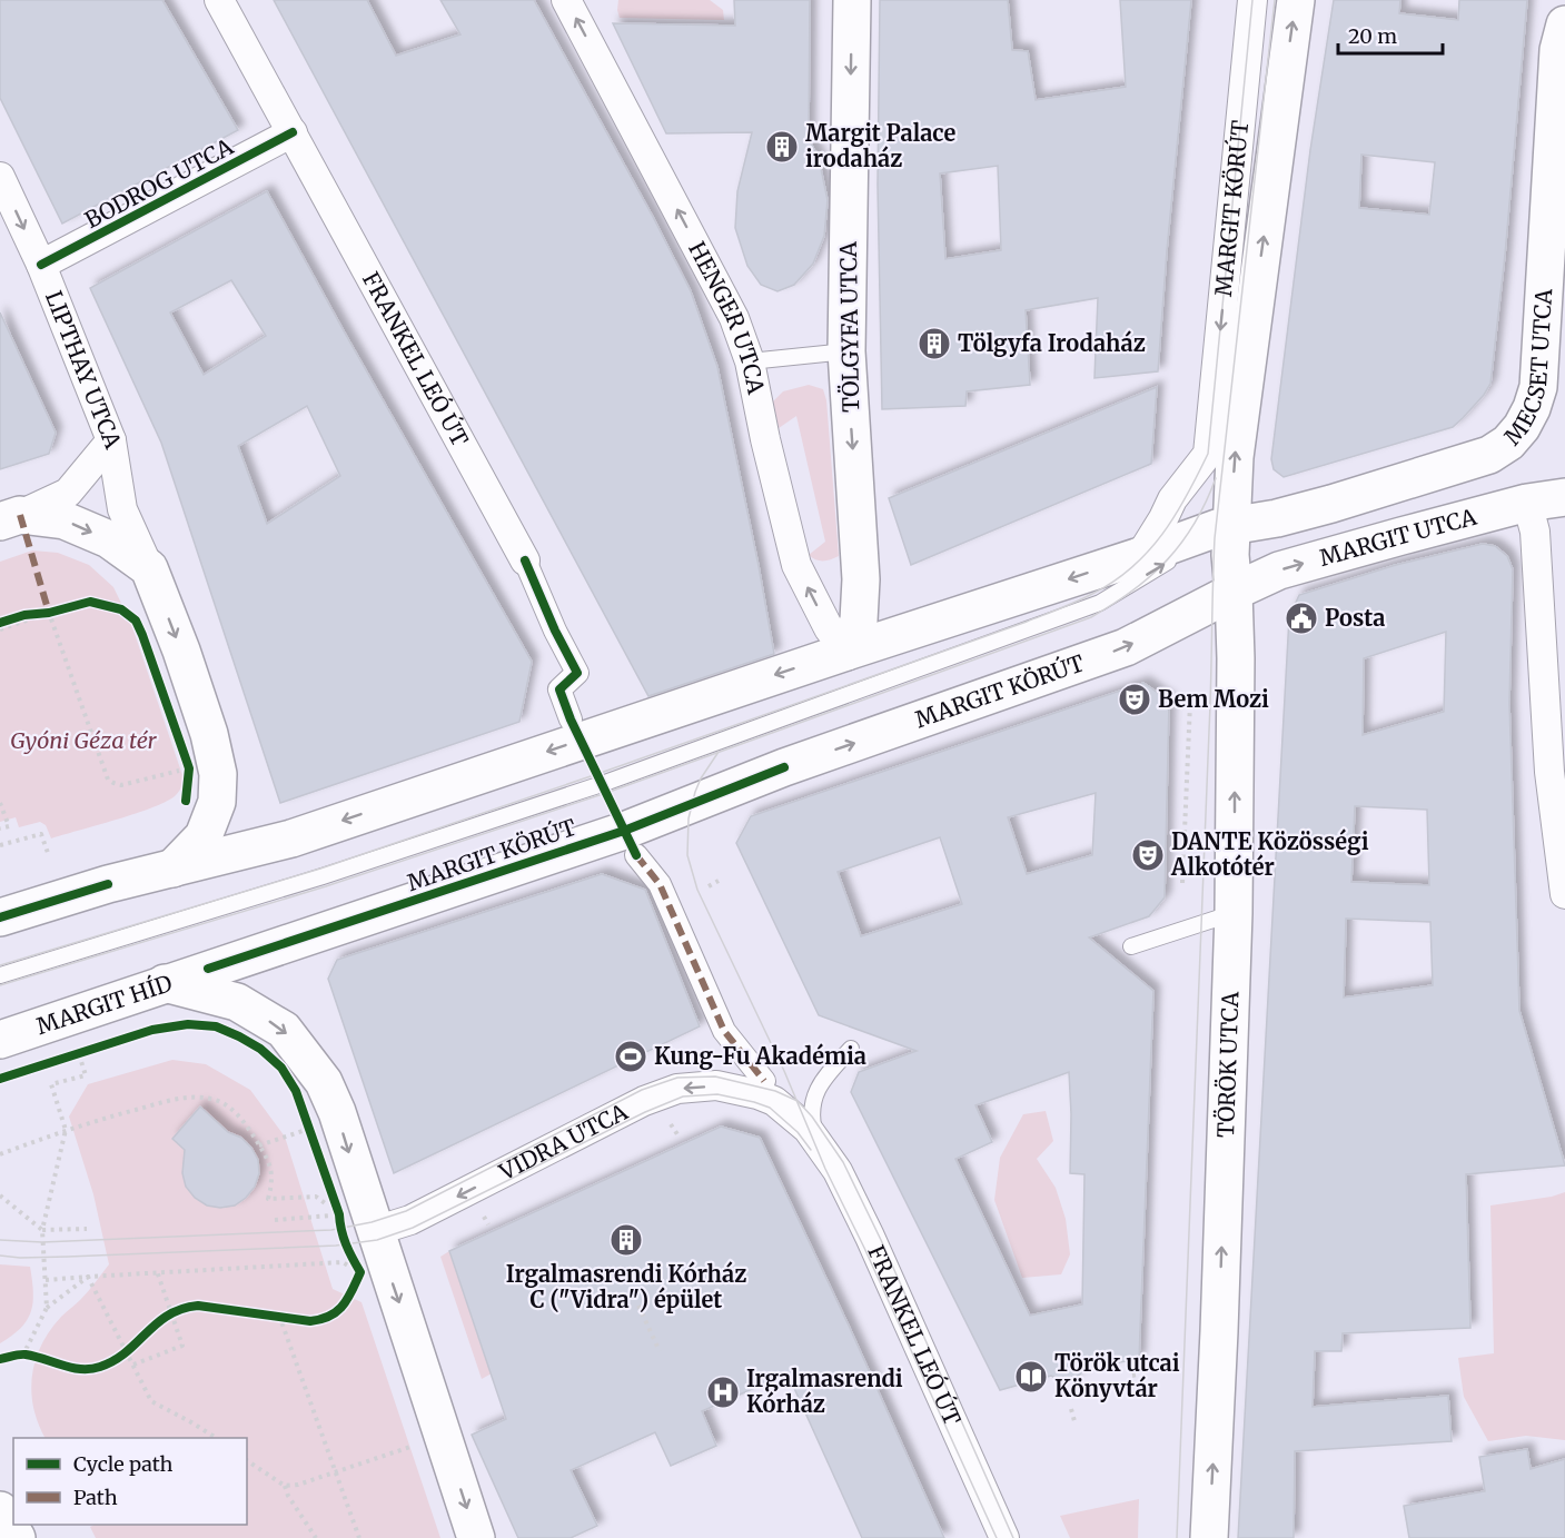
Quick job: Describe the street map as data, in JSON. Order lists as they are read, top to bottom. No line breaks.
{"streets":{"main road":["MARGIT KÖRÚT","TÖLGYFA UTCA","MECSET UTCA","MARGIT UTCA","MARGIT HÍD","TÖRÖK UTCA"],"street":["BODROG UTCA","HENGER UTCA","FRANKEL LEÓ ÚT","LIPTHAY UTCA","VIDRA UTCA"]},"crossings":[["BODROG UTCA","FRANKEL LEÓ ÚT"],["BODROG UTCA","LIPTHAY UTCA"],["MARGIT KÖRÚT","HENGER UTCA"],["MARGIT KÖRÚT","TÖLGYFA UTCA"],["MARGIT KÖRÚT","MECSET UTCA"],["MARGIT KÖRÚT","MARGIT UTCA"],["MARGIT KÖRÚT","MARGIT HÍD"],["MARGIT KÖRÚT","TÖRÖK UTCA"],["HENGER UTCA","TÖLGYFA UTCA"],["FRANKEL LEÓ ÚT","VIDRA UTCA"],["MARGIT UTCA","TÖRÖK UTCA"]],"one_way":["HENGER UTCA","TÖLGYFA UTCA","MARGIT UTCA","TÖRÖK UTCA","VIDRA UTCA"],"parks":["Gyóni Géza tér"],"places":{"building":["Margit Palace irodaház","Tölgyfa Irodaház","Irgalmasrendi Kórház C (\"Vidra\") épület"],"public building":["Posta"],"theatre":["Bem Mozi","DANTE Közösségi Alkotótér"],"sports":["Kung-Fu Akadémia"],"library":["Török utcai Könyvtár"],"hospital":["Irgalmasrendi Kórház"]},"legend":["Cycle path","Path"],"scale_bar":"20 m"}
